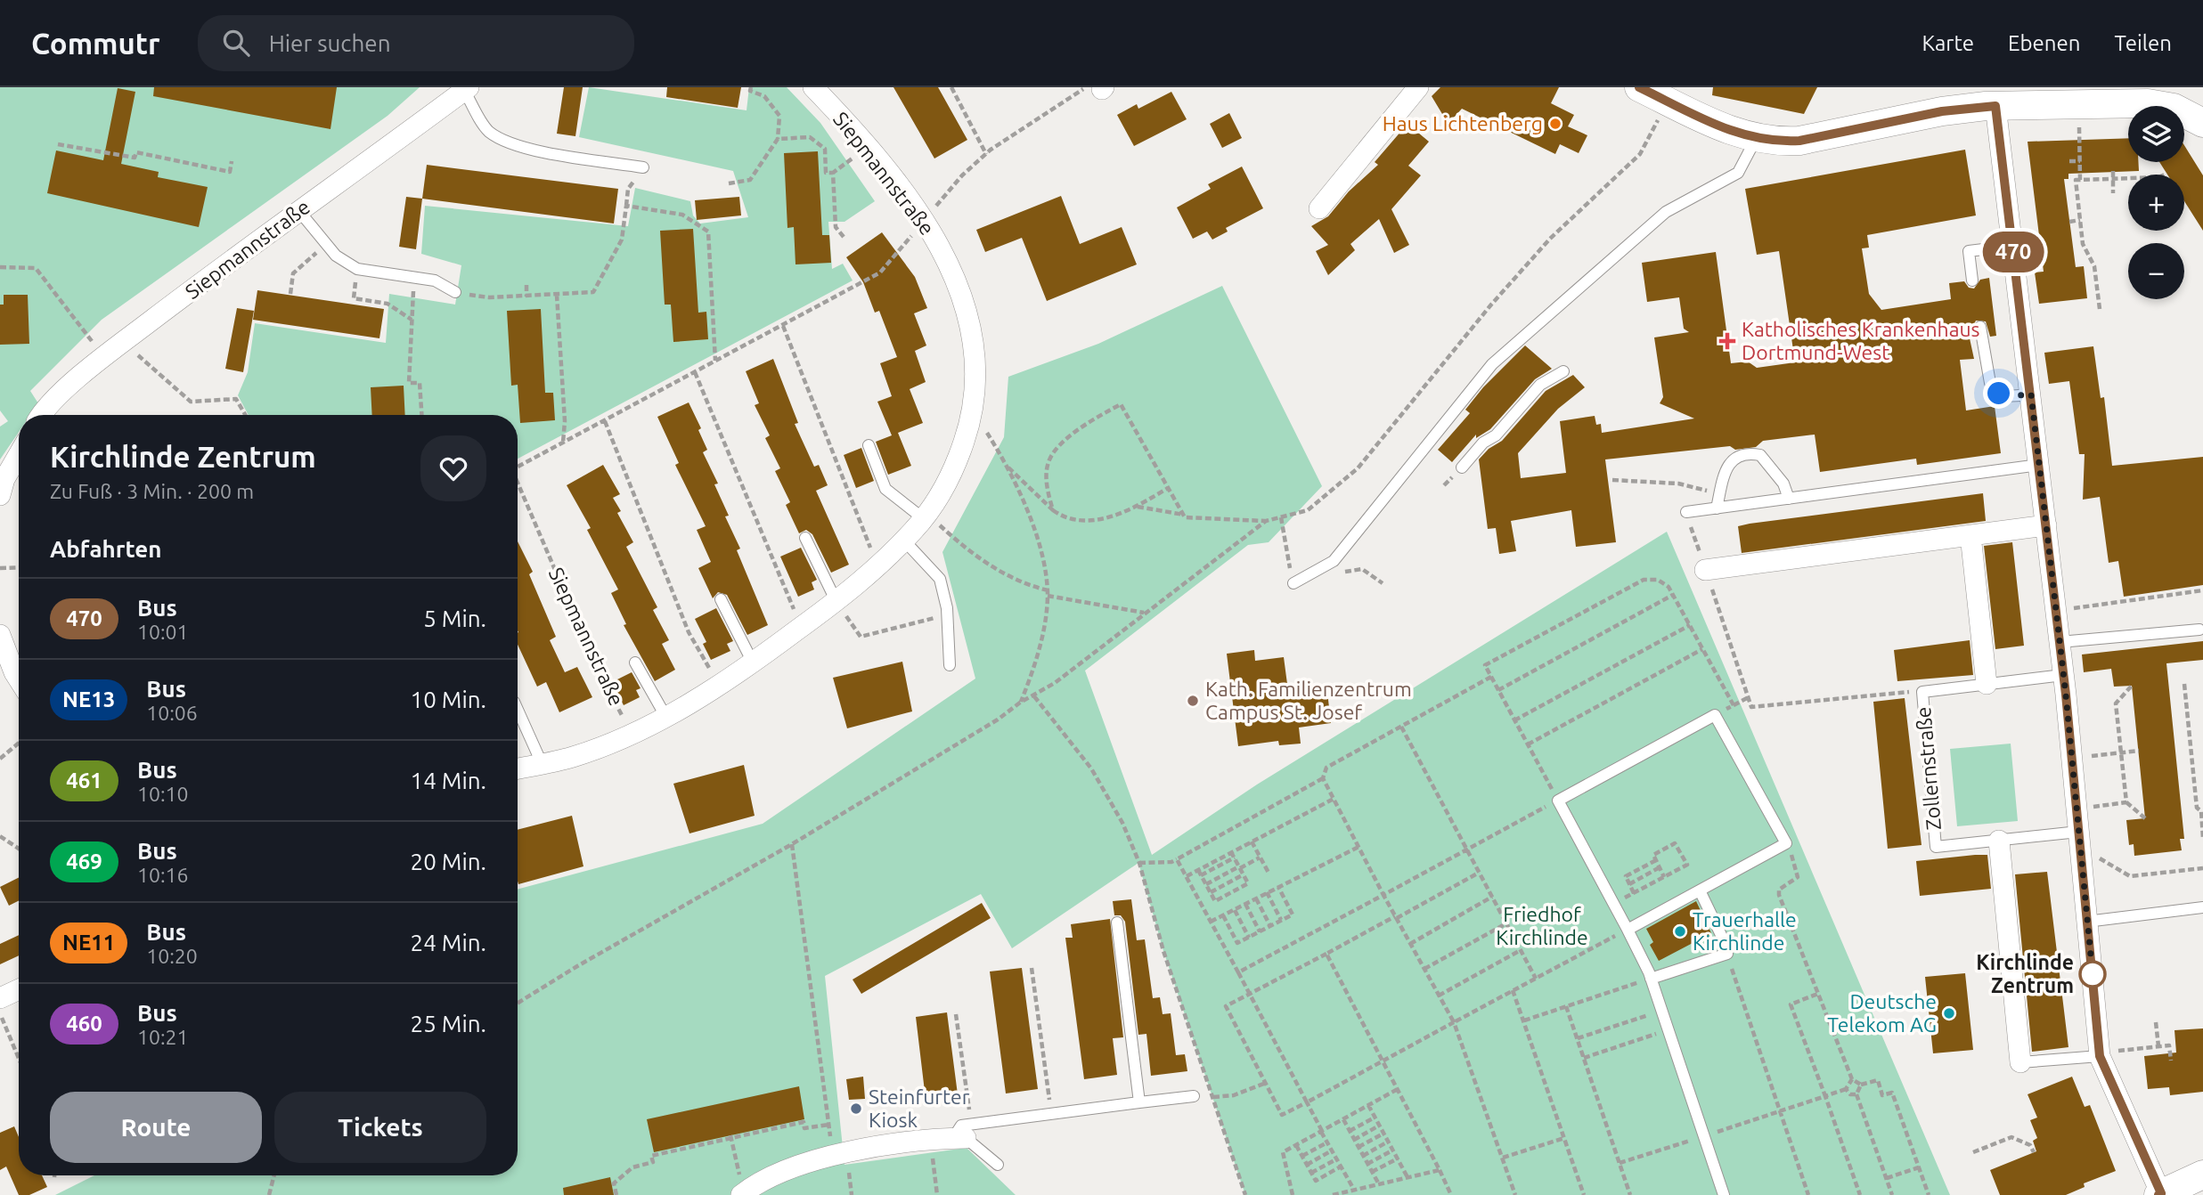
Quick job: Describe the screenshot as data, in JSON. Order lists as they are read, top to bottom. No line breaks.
{"streets":{"street":["Siepmannstraße"],"lane":["Zollernstraße"]},"parks":["Friedhof Kirchlinde"],"places":{"other":["Haus Lichtenberg","Kath. Familienzentrum Campus St. Josef","Trauerhalle Kirchlinde","Kirchlinde Zentrum","Deutsche Telekom AG","Steinfurter Kiosk"],"health":["Katholisches Krankenhaus Dortmund-West"]},"lines":["bus line 470"],"page":{"header":"Commutr","search":"Hier suchen","nav":["Karte","Ebenen","Teilen"],"on_map":"470","map_buttons":["+","−"],"heading":[["Kirchlinde Zentrum","Zu Fuß · 3 Min. · 200 m"],"Abfahrten"],"list":[{"mark":"470","name":"Bus","note":"10:01","value":"5 Min."},{"mark":"NE13","name":"Bus","note":"10:06","value":"10 Min."},{"mark":"461","name":"Bus","note":"10:10","value":"14 Min."},{"mark":"469","name":"Bus","note":"10:16","value":"20 Min."},{"mark":"NE11","name":"Bus","note":"10:20","value":"24 Min."},{"mark":"460","name":"Bus","note":"10:21","value":"25 Min."}],"buttons":["Route","Tickets"]}}
